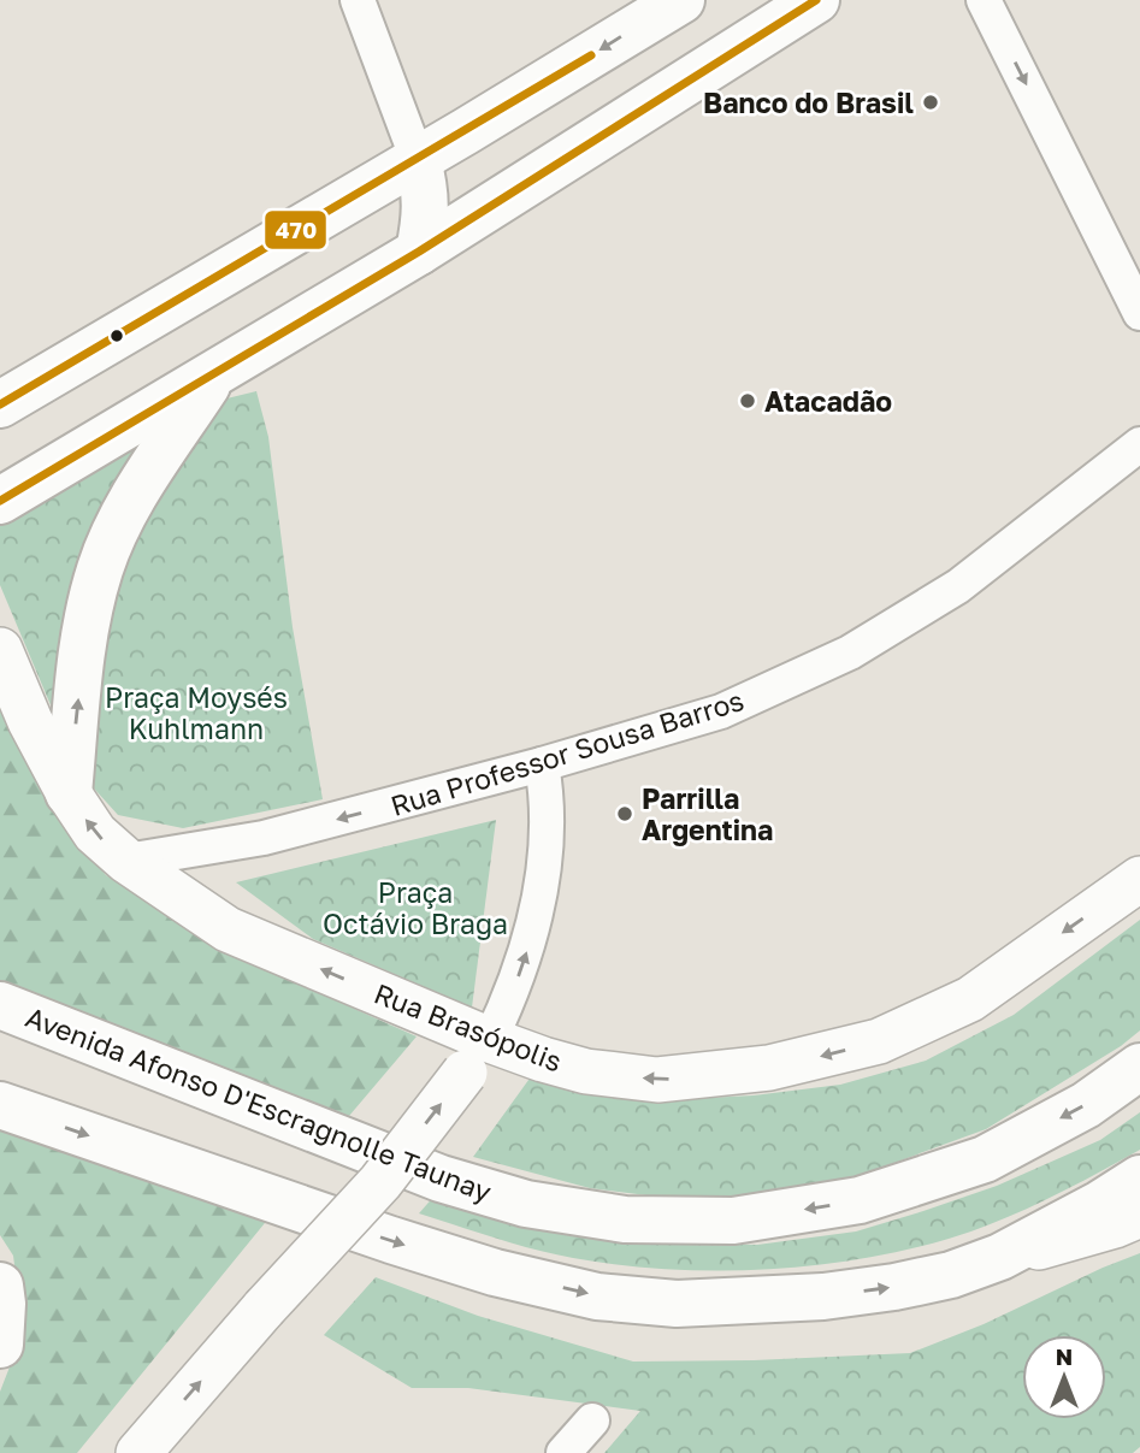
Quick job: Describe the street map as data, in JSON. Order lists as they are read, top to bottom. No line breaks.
{"streets":{"main road":["Avenida Afonso D'Escragnolle Taunay"],"street":["Rua Professor Sousa Barros","Rua Brasópolis"]},"crossings":[["Rua Professor Sousa Barros","Rua Brasópolis"]],"one_way":["Rua Professor Sousa Barros","Rua Brasópolis"],"parks":["Praça Moysés Kuhlmann","Praça Octávio Braga"],"places":["Banco do Brasil","Atacadão","Parrilla Argentina"],"lines":["transit line 470"],"north":"top"}
